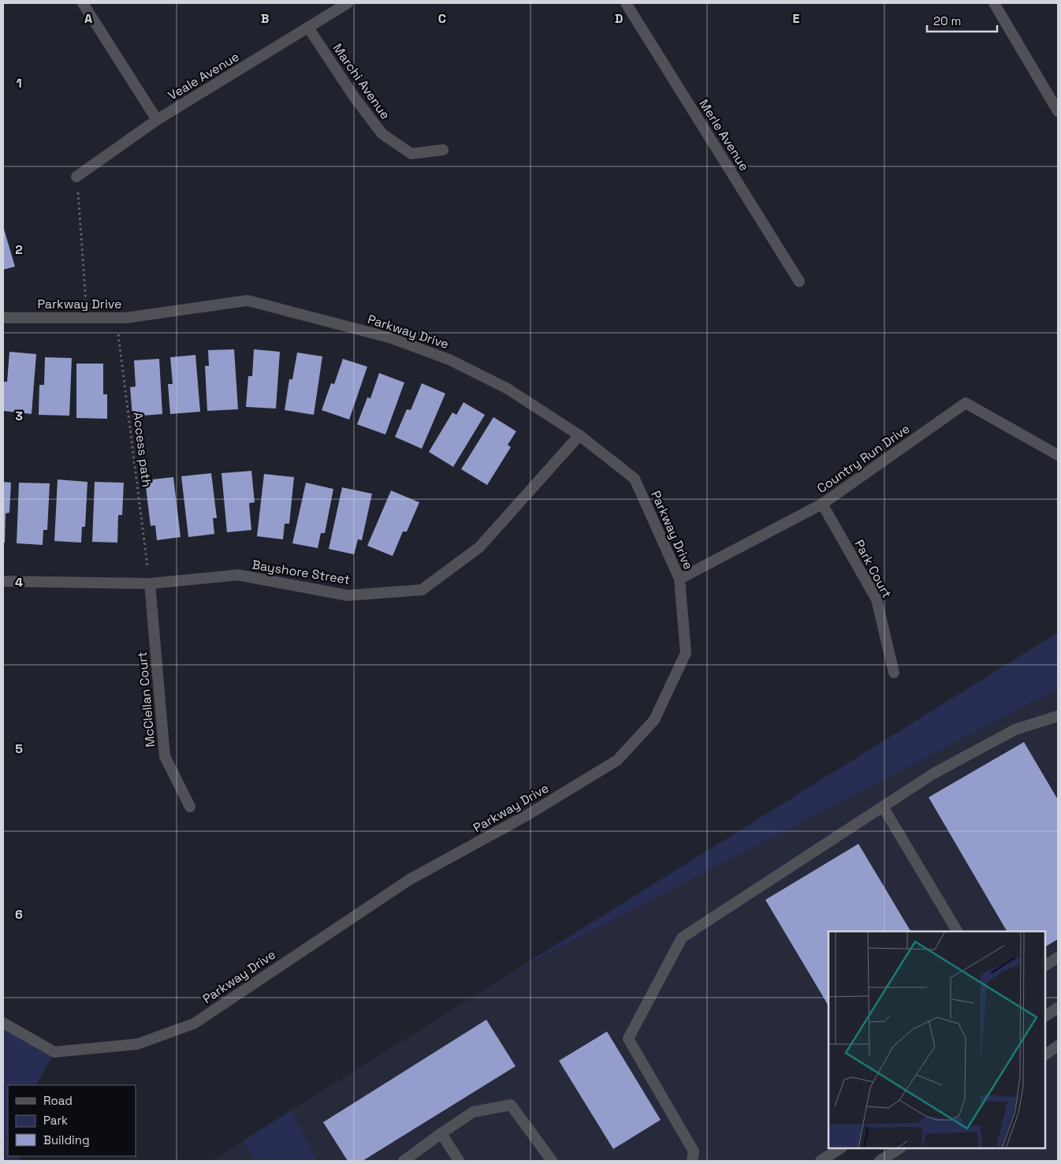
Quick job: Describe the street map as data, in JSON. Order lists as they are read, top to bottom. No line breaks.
{"streets":{"street":["Veale Avenue","Marchi Avenue","Merle Avenue","Parkway Drive","Country Run Drive","Park Court","Bayshore Street","McClellan Court"],"path":["Access path"]},"crossings":[["Veale Avenue","Marchi Avenue"],["Parkway Drive","Access path"],["Parkway Drive","Country Run Drive"],["Parkway Drive","Bayshore Street"],["Access path","Bayshore Street"],["Access path","McClellan Court"],["Country Run Drive","Park Court"],["Bayshore Street","McClellan Court"]],"legend":["Road","Park","Building"],"scale_bar":"20 m","grid":{"columns":["A","B","C","D","E"],"rows":["1","2","3","4","5","6"]}}
